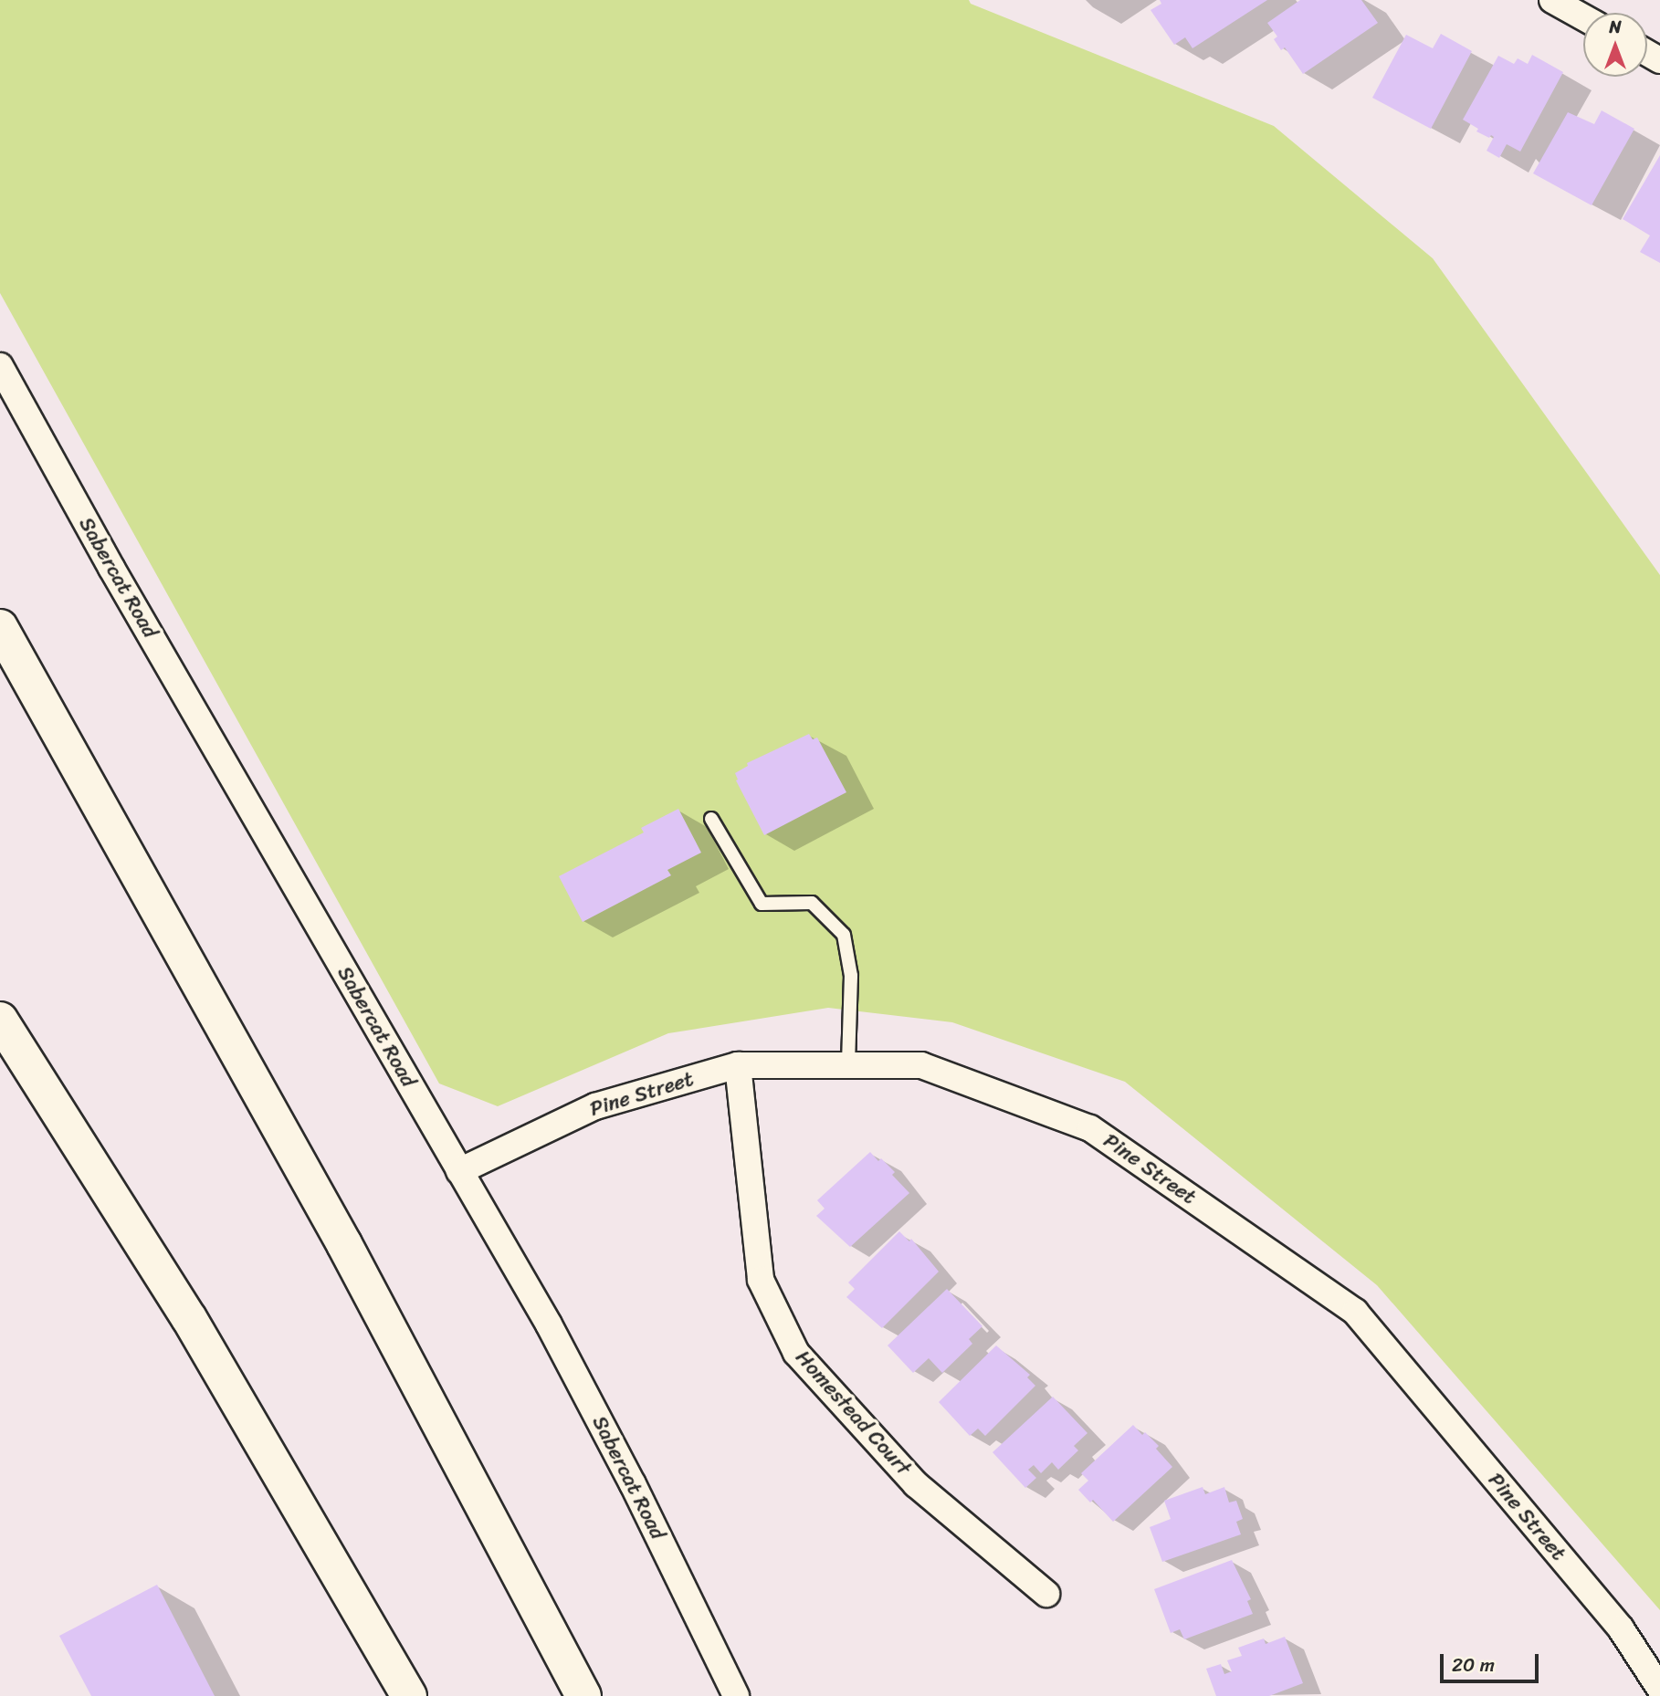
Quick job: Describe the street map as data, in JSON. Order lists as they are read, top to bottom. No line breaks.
{"streets":{"street":["Sabercat Road","Pine Street","Homestead Court"]},"crossings":[["Sabercat Road","Pine Street"],["Pine Street","Homestead Court"]],"scale_bar":"20 m","north":"top"}
